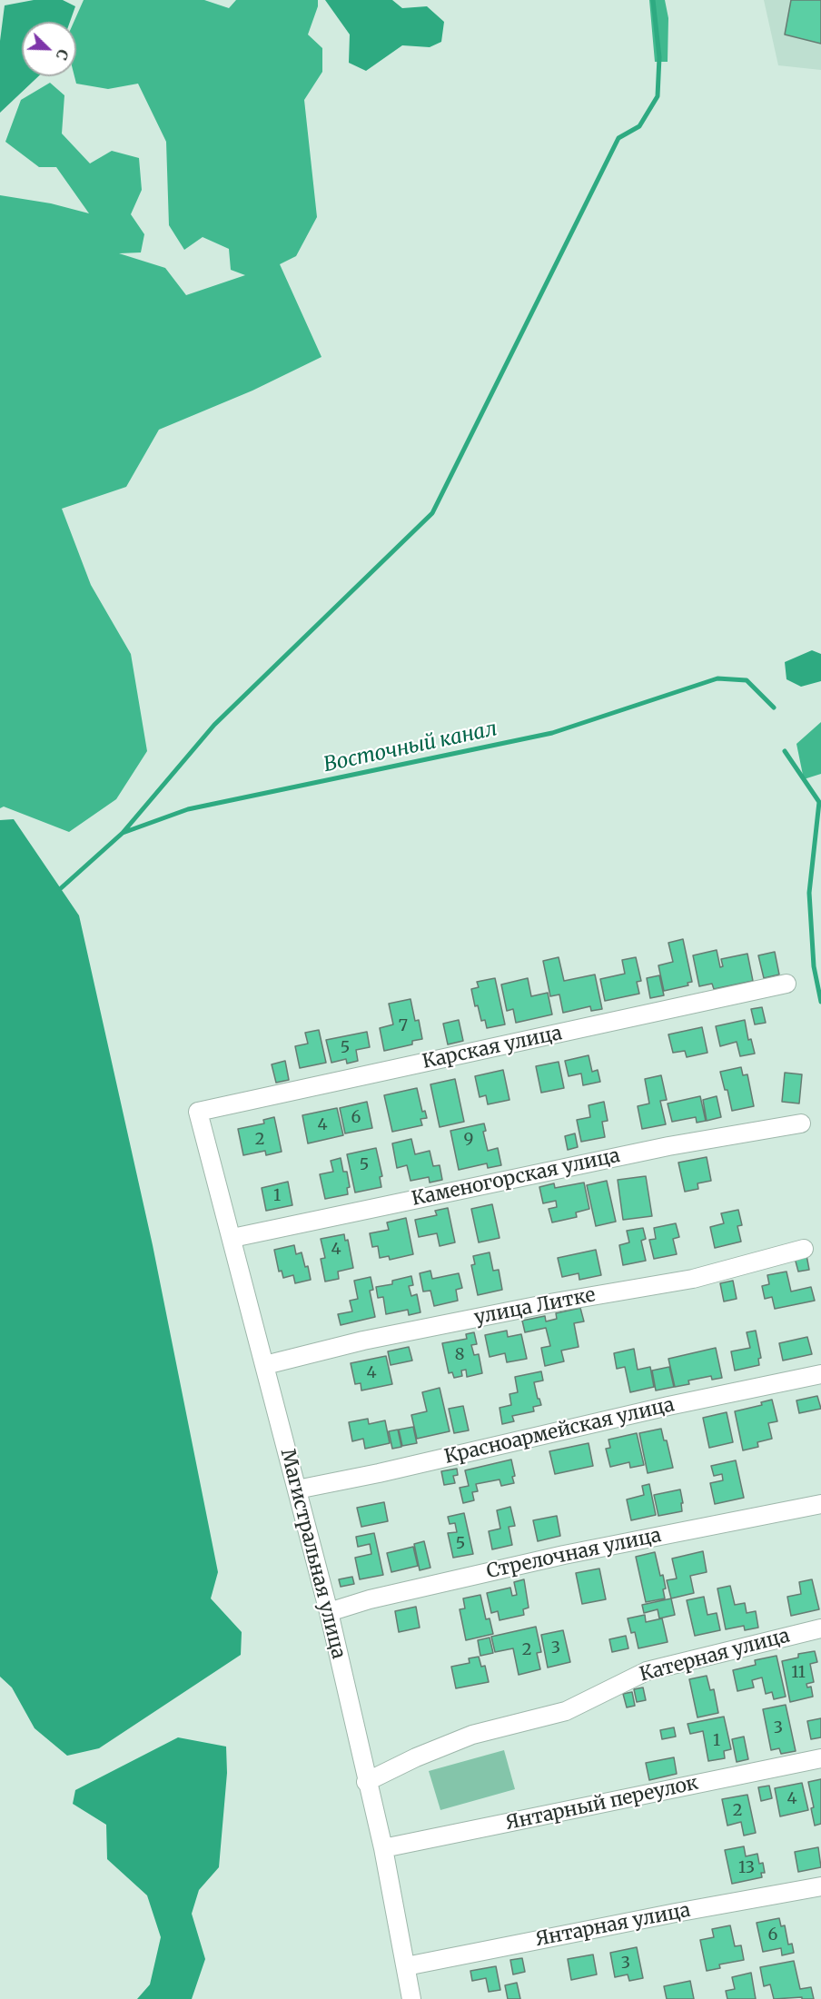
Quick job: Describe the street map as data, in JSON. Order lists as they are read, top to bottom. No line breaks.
{"streets":{"street":["Карская улица","Каменогорская улица","улица Литке","Красноармейская улица","Магистральная улица","Стрелочная улица","Катерная улица","Янтарный переулок","Янтарная улица"]},"crossings":[["Карская улица","Магистральная улица"],["Каменогорская улица","Магистральная улица"],["улица Литке","Магистральная улица"],["Красноармейская улица","Магистральная улица"],["Магистральная улица","Стрелочная улица"],["Магистральная улица","Катерная улица"],["Магистральная улица","Янтарный переулок"],["Магистральная улица","Янтарная улица"]],"water":["Восточный канал"],"house_numbers":["7","5","6","4","2","9","5","1","4","8","4","5","3","2","11","3","1","4","2","13","6","3"],"north":"bottom right"}
